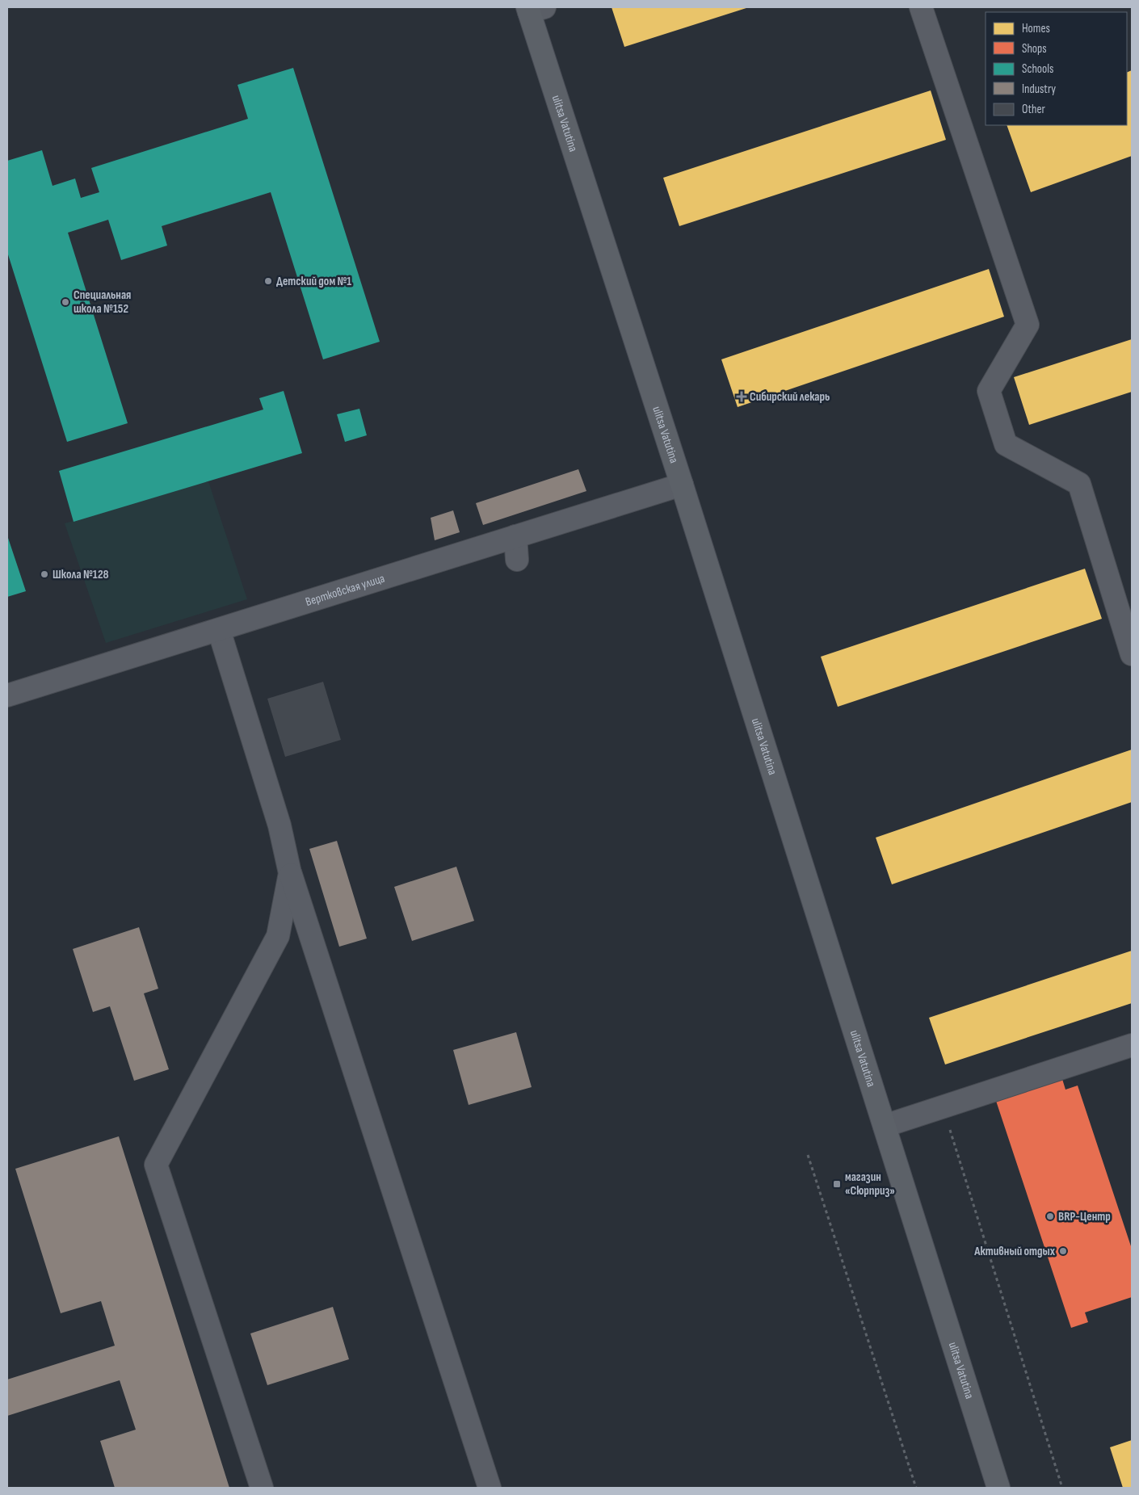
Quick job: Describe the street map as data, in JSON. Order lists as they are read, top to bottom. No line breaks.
{"streets":{"main road":["ulitsa Vatutina"],"street":["Вертковская улица"]},"crossings":[["ulitsa Vatutina","Вертковская улица"]],"places":{"other":["Детский дом №1","Специальная школа №152","Школа №128","BRP-Центр","Активный отдых"],"health":["Сибирский лекарь"],"transit":["магазин «Сюрприз»"]},"legend":["Homes","Shops","Schools","Industry","Other"]}
